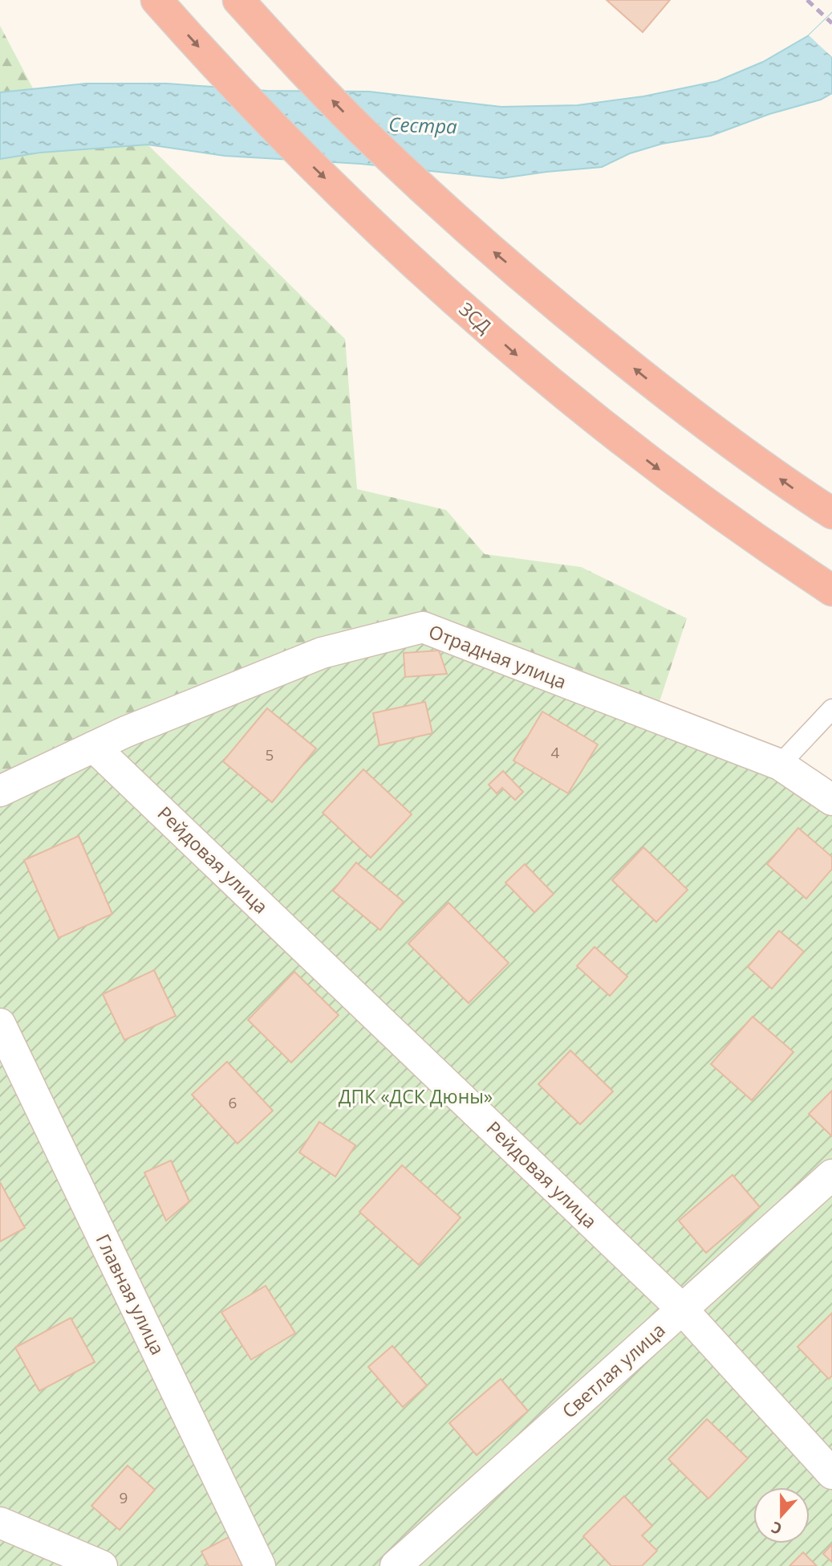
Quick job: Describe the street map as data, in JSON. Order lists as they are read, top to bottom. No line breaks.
{"streets":{"highway":["ЗСД"],"street":["Отрадная улица","Рейдовая улица","Главная улица","Светлая улица"]},"crossings":[["Отрадная улица","Рейдовая улица"],["Рейдовая улица","Светлая улица"]],"water":["Сестра"],"parks":["ДПК «ДСК Дюны»"],"house_numbers":["4","5","6","9"],"north":"bottom"}
